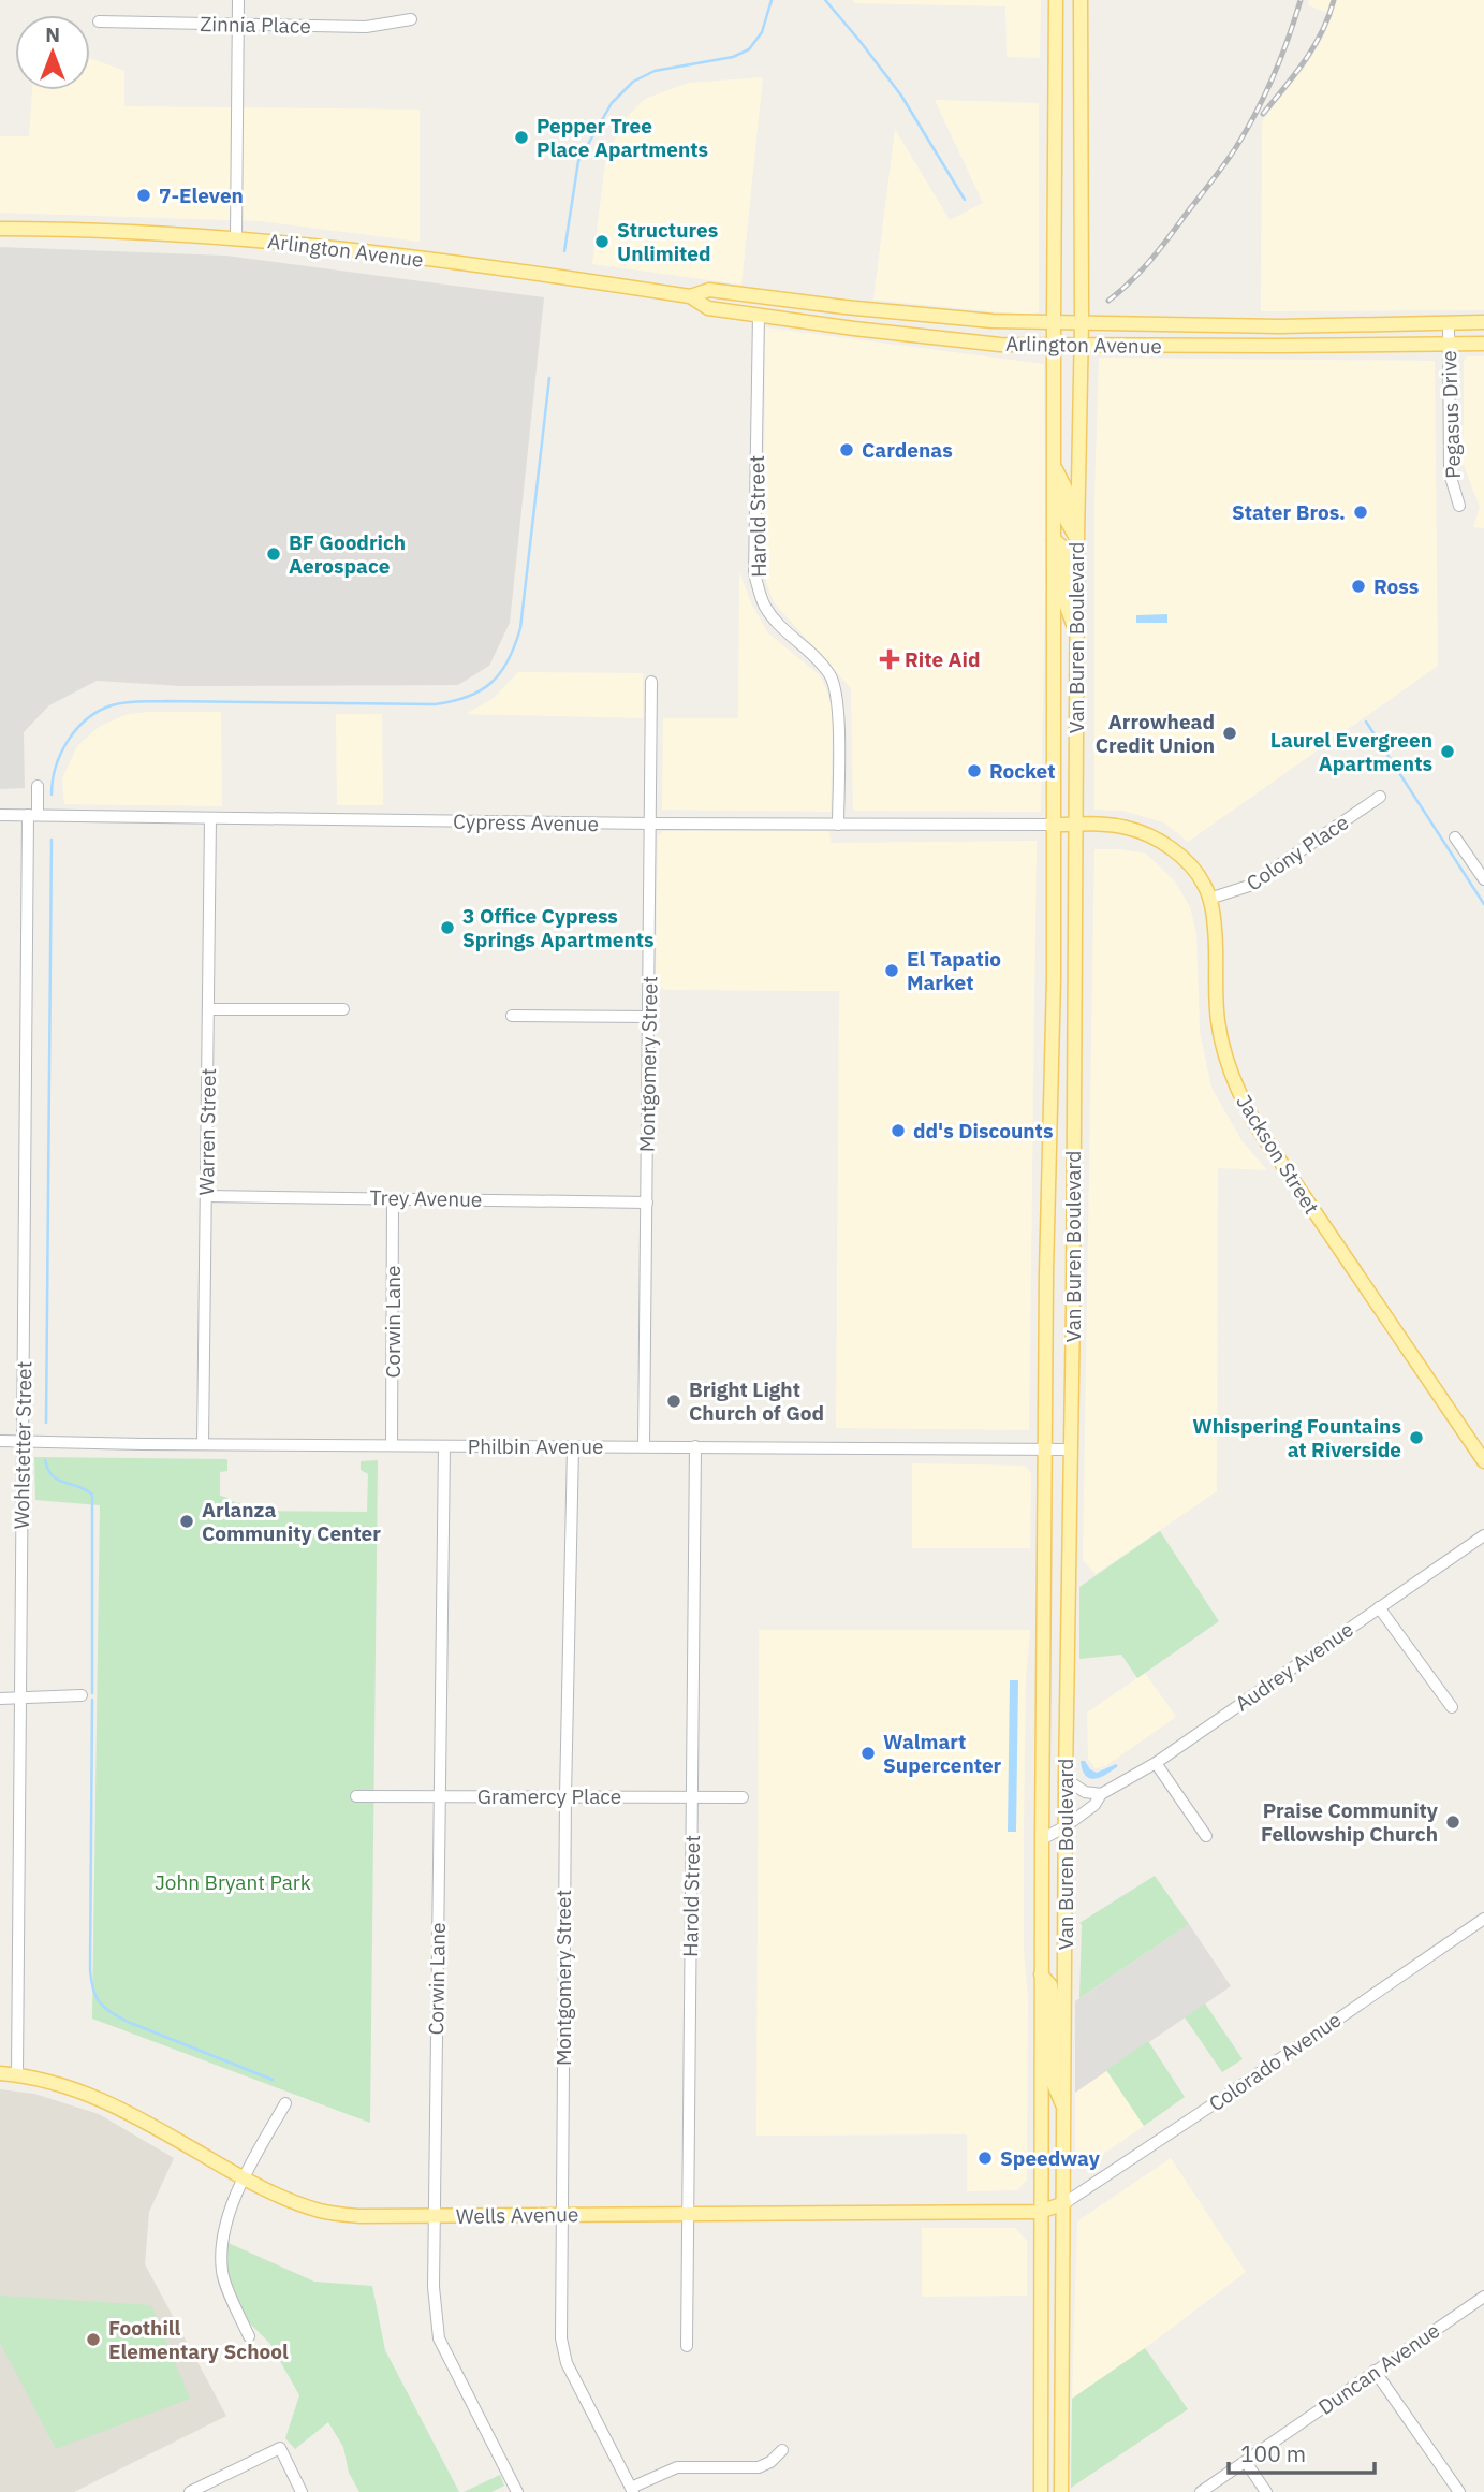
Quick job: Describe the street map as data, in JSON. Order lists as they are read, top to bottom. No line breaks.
{"streets":{"main road":["Arlington Avenue","Van Buren Boulevard","Jackson Street","Wells Avenue"],"street":["Zinnia Place","Pegasus Drive","Harold Street","Cypress Avenue","Colony Place","Montgomery Street","Warren Street","Trey Avenue","Corwin Lane","Wohlstetter Street","Philbin Avenue","Audrey Avenue","Gramercy Place","Colorado Avenue","Duncan Avenue"]},"crossings":[["Arlington Avenue","Pegasus Drive"],["Arlington Avenue","Harold Street"],["Arlington Avenue","Van Buren Boulevard"],["Harold Street","Cypress Avenue"],["Harold Street","Philbin Avenue"],["Harold Street","Gramercy Place"],["Harold Street","Wells Avenue"],["Van Buren Boulevard","Cypress Avenue"],["Van Buren Boulevard","Jackson Street"],["Van Buren Boulevard","Philbin Avenue"],["Van Buren Boulevard","Audrey Avenue"],["Van Buren Boulevard","Colorado Avenue"],["Van Buren Boulevard","Wells Avenue"],["Cypress Avenue","Montgomery Street"],["Cypress Avenue","Warren Street"],["Cypress Avenue","Jackson Street"],["Cypress Avenue","Wohlstetter Street"],["Colony Place","Jackson Street"],["Montgomery Street","Trey Avenue"],["Montgomery Street","Philbin Avenue"],["Montgomery Street","Gramercy Place"],["Montgomery Street","Wells Avenue"],["Warren Street","Trey Avenue"],["Warren Street","Philbin Avenue"],["Trey Avenue","Corwin Lane"],["Corwin Lane","Philbin Avenue"],["Corwin Lane","Gramercy Place"],["Corwin Lane","Wells Avenue"],["Wohlstetter Street","Philbin Avenue"],["Wohlstetter Street","Wells Avenue"],["Colorado Avenue","Wells Avenue"]],"parks":["John Bryant Park"],"places":{"other":["Pepper Tree Place Apartments","7-Eleven","Structures Unlimited","Cardenas","Stater Bros.","BF Goodrich Aerospace","Ross","Arrowhead Credit Union","Laurel Evergreen Apartments","Rocket","3 Office Cypress Springs Apartments","El Tapatio Market","dd's Discounts","Bright Light Church of God","Whispering Fountains at Riverside","Arlanza Community Center","Walmart Supercenter","Praise Community Fellowship Church","Speedway","Foothill Elementary School"],"health":["Rite Aid"]},"scale_bar":"100 m","north":"top"}
